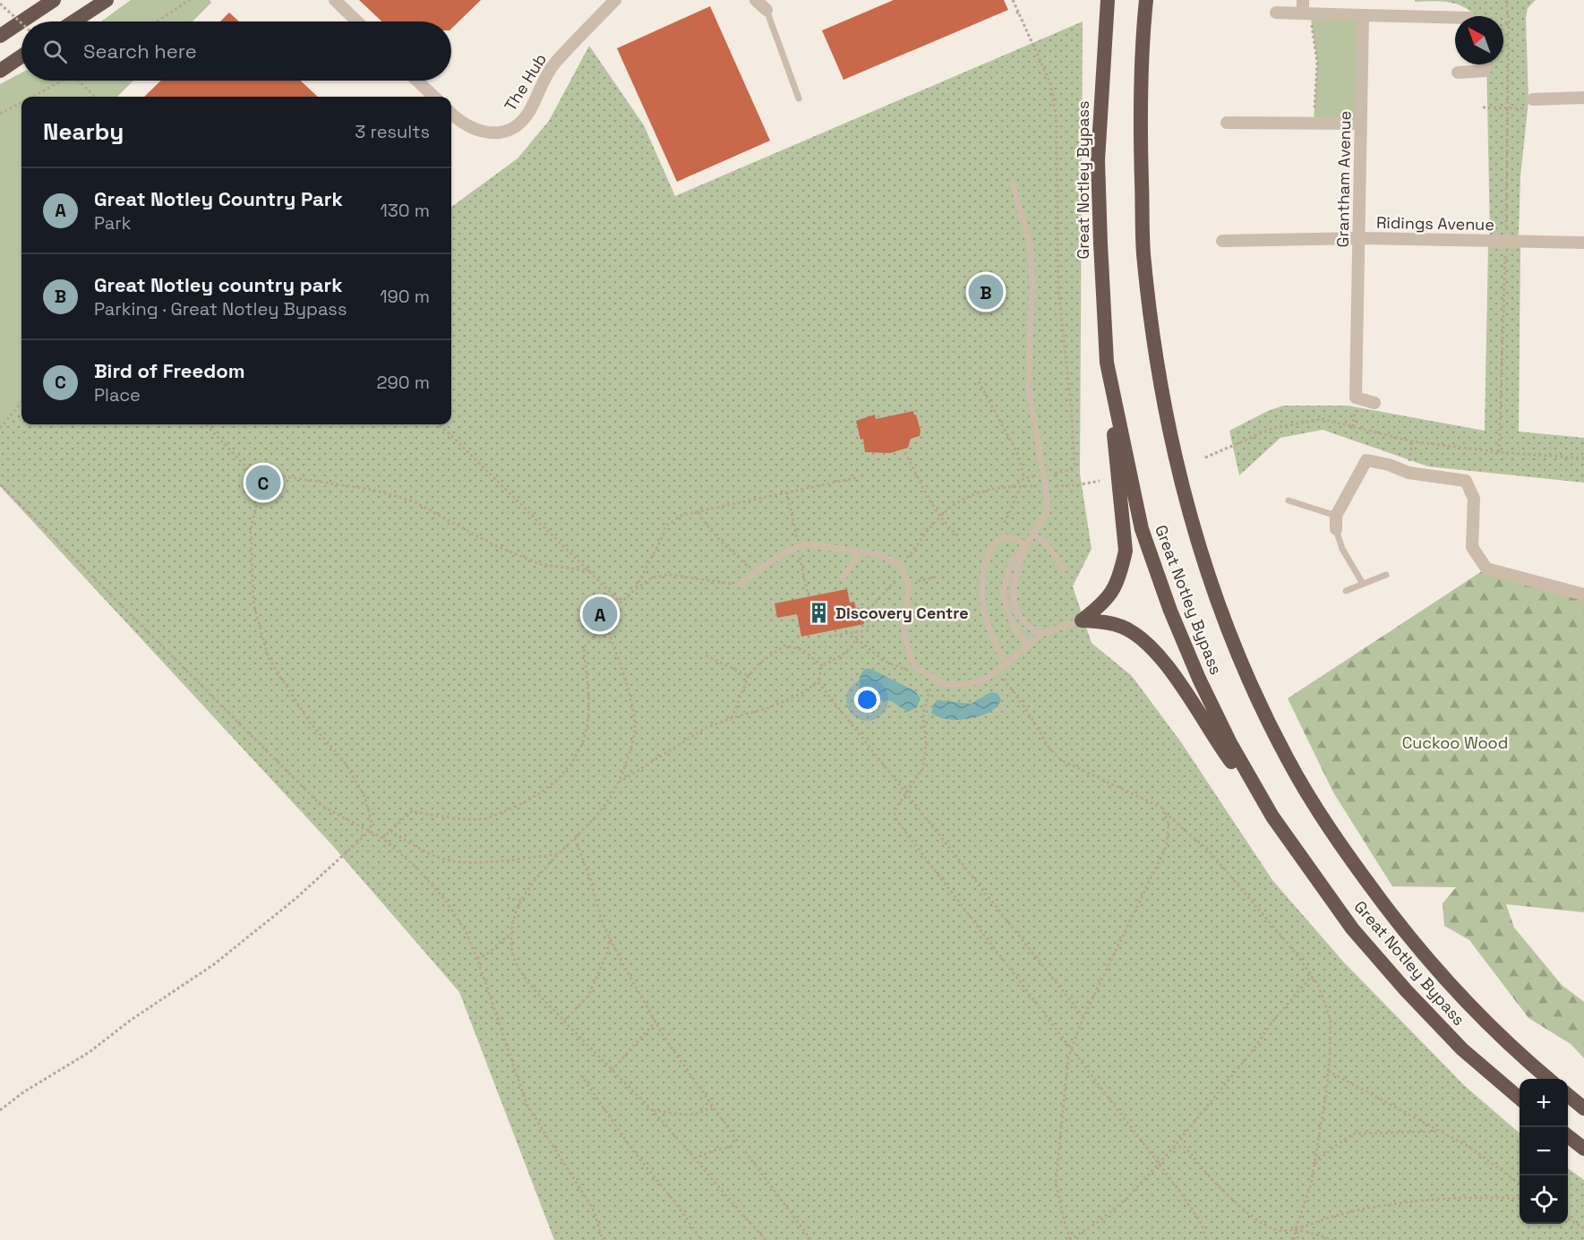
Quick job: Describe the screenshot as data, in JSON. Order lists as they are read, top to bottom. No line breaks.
{"streets":{"highway":["Great Notley Bypass"],"street":["The Hub","Grantham Avenue","Ridings Avenue"]},"crossings":[["Grantham Avenue","Ridings Avenue"]],"parks":["Cuckoo Wood"],"places":{"building":["Discovery Centre"]},"north":"top left","page":{"search":"Search here","heading":["Nearby","3 results"],"list":[{"mark":"A","name":"Great Notley Country Park","note":"Park","value":"130 m"},{"mark":"B","name":"Great Notley country park","note":"Parking · Great Notley Bypass","value":"190 m"},{"mark":"C","name":"Bird of Freedom","note":"Place","value":"290 m"}],"pins":["B","C","A"],"map_buttons":["+","−"]}}
